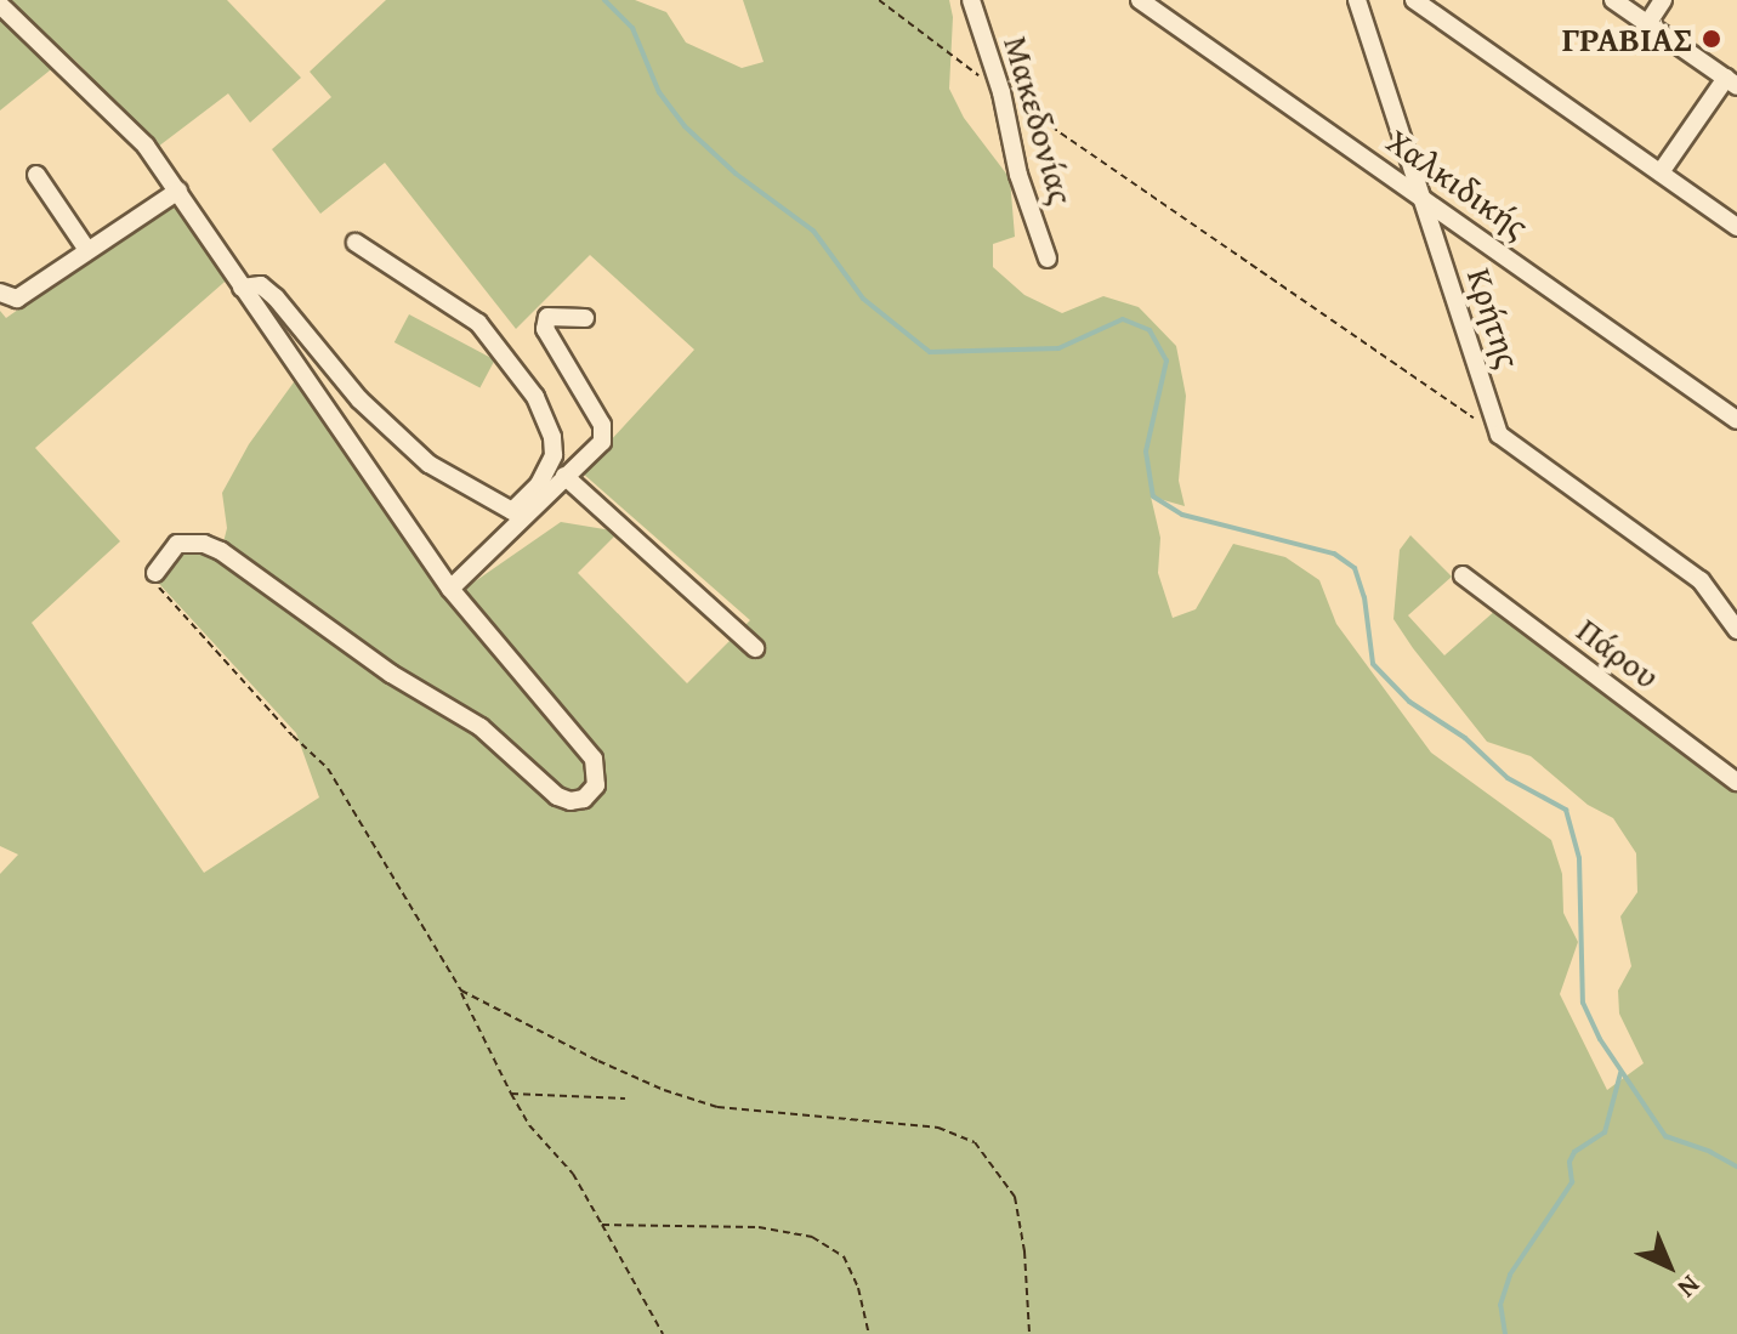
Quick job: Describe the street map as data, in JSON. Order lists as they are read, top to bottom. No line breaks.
{"streets":{"street":["Μακεδονίας","Χαλκιδικής","Κρήτης","Πάρου"]},"crossings":[["Χαλκιδικής","Κρήτης"]],"places":["ΓΡΑΒΙΑΣ"],"north":"bottom right"}
